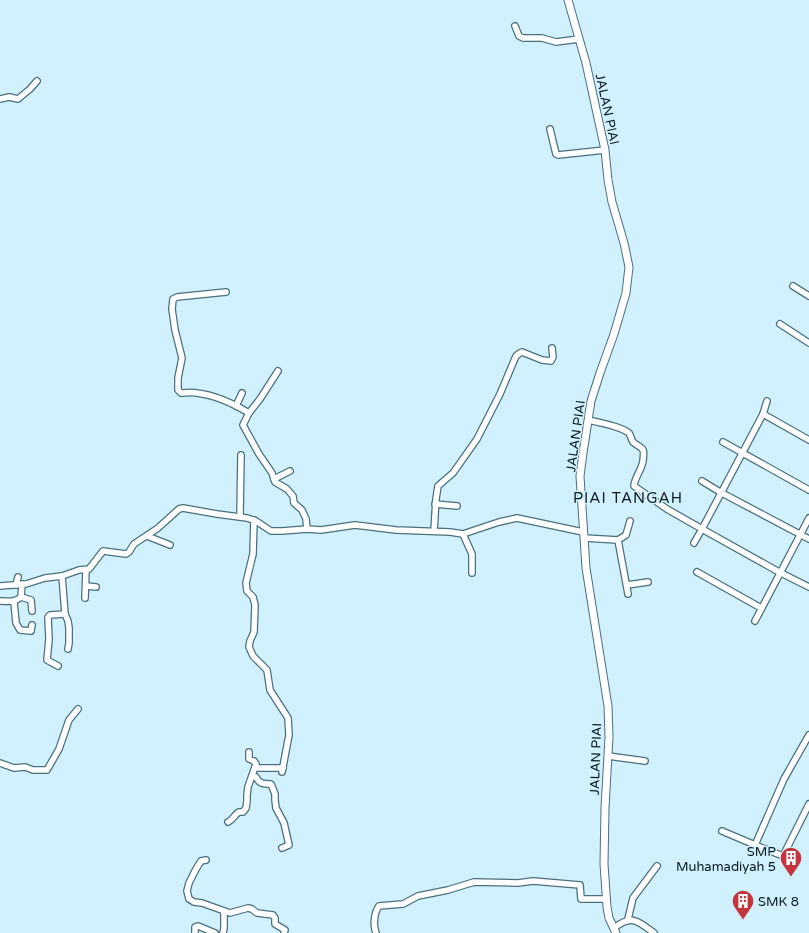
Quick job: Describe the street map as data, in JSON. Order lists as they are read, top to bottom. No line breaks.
{"streets":{"street":["JALAN PIAI"]},"districts":["PIAI TANGAH"],"places":{"building":["SMP Muhamadiyah 5","SMK 8"]}}
